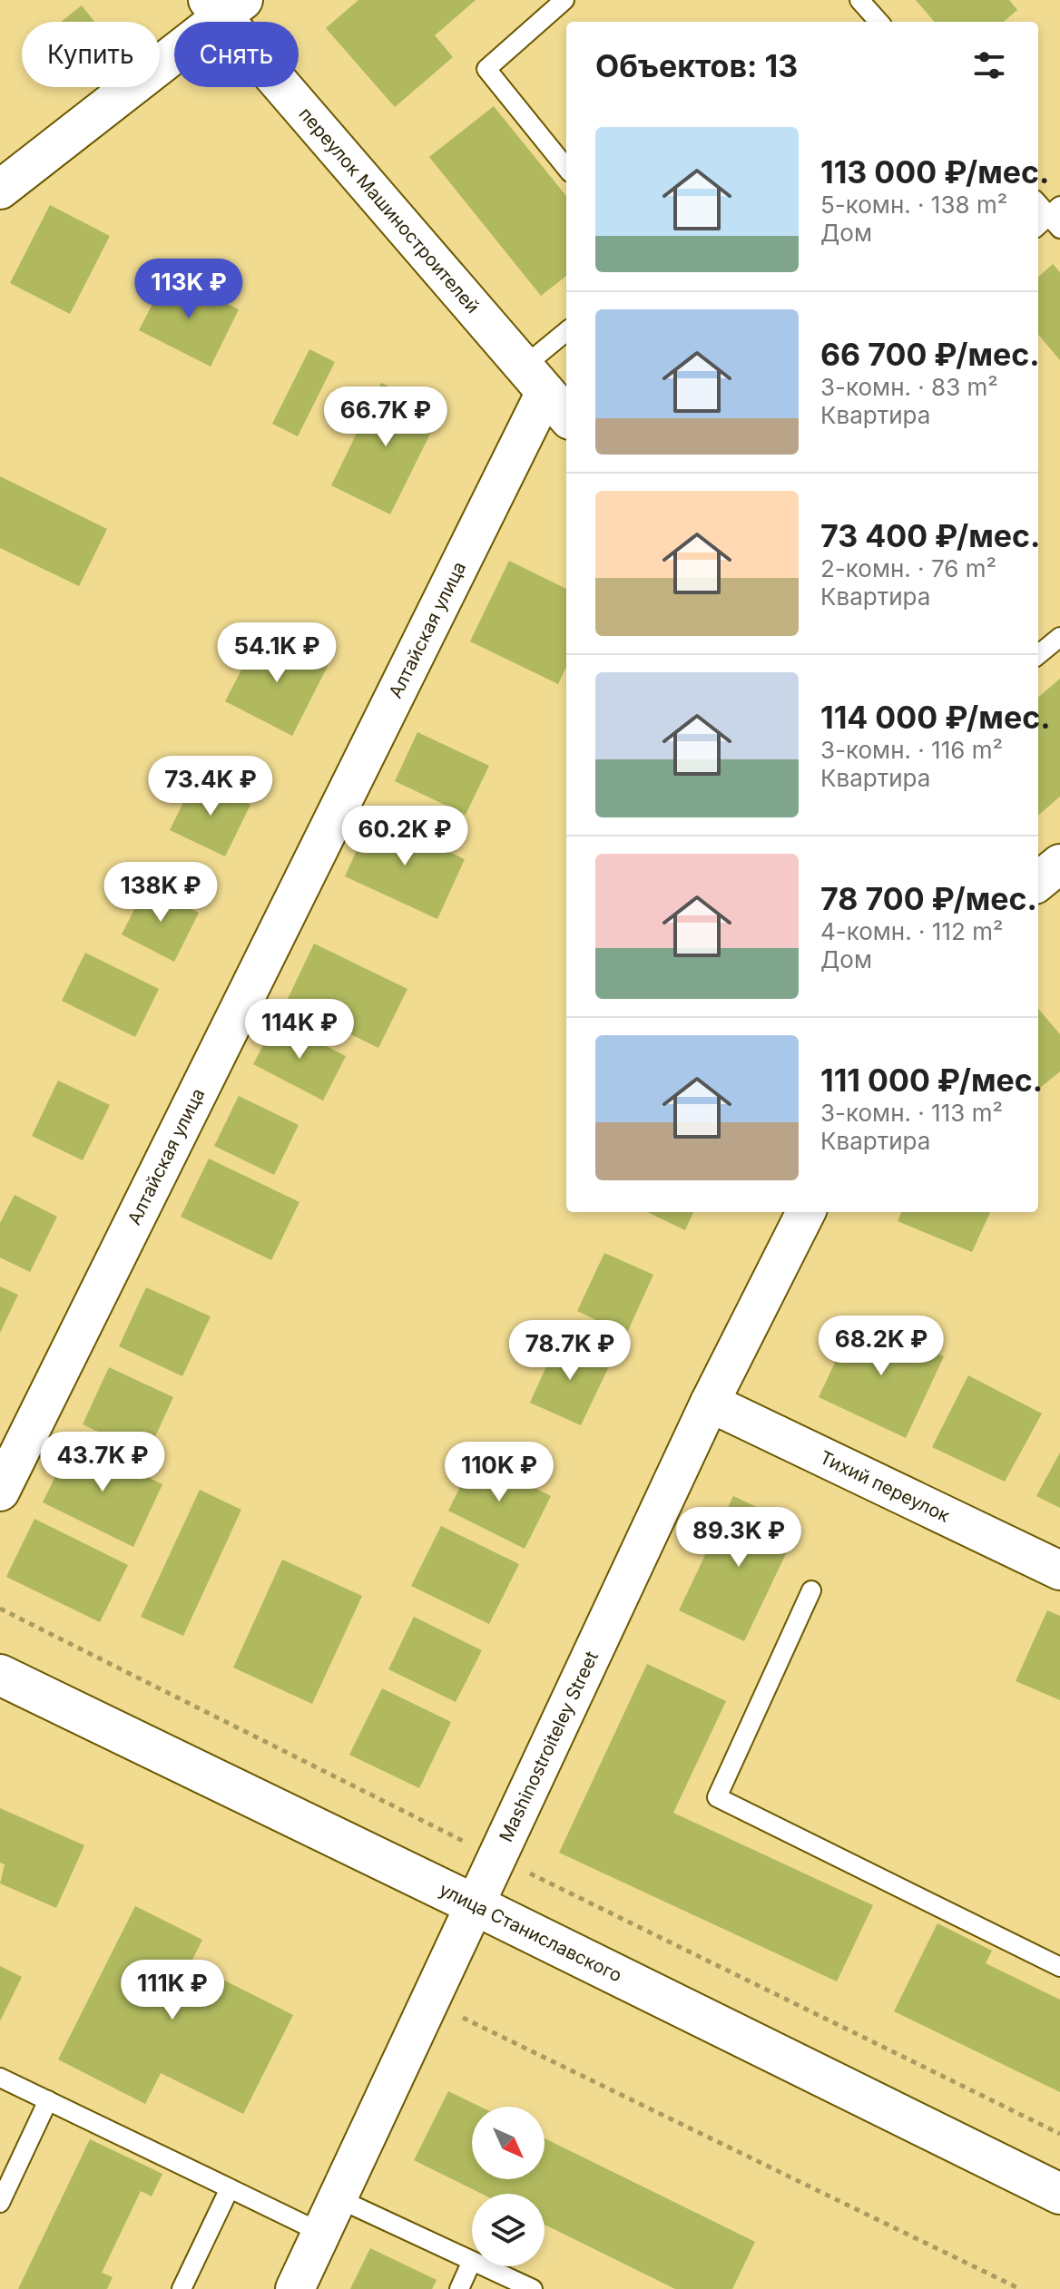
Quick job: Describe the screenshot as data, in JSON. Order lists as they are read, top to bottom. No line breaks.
{"streets":{"main road":["улица Станиславского"],"street":["переулок Машиностроителей","Алтайская улица","Тихий переулок","Mashinostroiteley Street"]},"crossings":[["переулок Машиностроителей","Алтайская улица"],["Тихий переулок","Mashinostroiteley Street"],["Mashinostroiteley Street","улица Станиславского"]],"north":"bottom right","page":{"chip":["Купить","Снять"],"heading":"Объектов: 13","list":[{"name":"113 000 ₽/мес.","note":"5-комн. · 138 m² · Дом"},{"name":"66 700 ₽/мес.","note":"3-комн. · 83 m² · Квартира"},{"name":"73 400 ₽/мес.","note":"2-комн. · 76 m² · Квартира"},{"name":"114 000 ₽/мес.","note":"3-комн. · 116 m² · Квартира"},{"name":"78 700 ₽/мес.","note":"4-комн. · 112 m² · Дом"},{"name":"111 000 ₽/мес.","note":"3-комн. · 113 m² · Квартира"}],"price":["113K ₽","66.7K ₽","54.1K ₽","73.4K ₽","60.2K ₽","138K ₽","114K ₽","68.2K ₽","78.7K ₽","43.7K ₽","110K ₽","89.3K ₽","111K ₽"]}}
